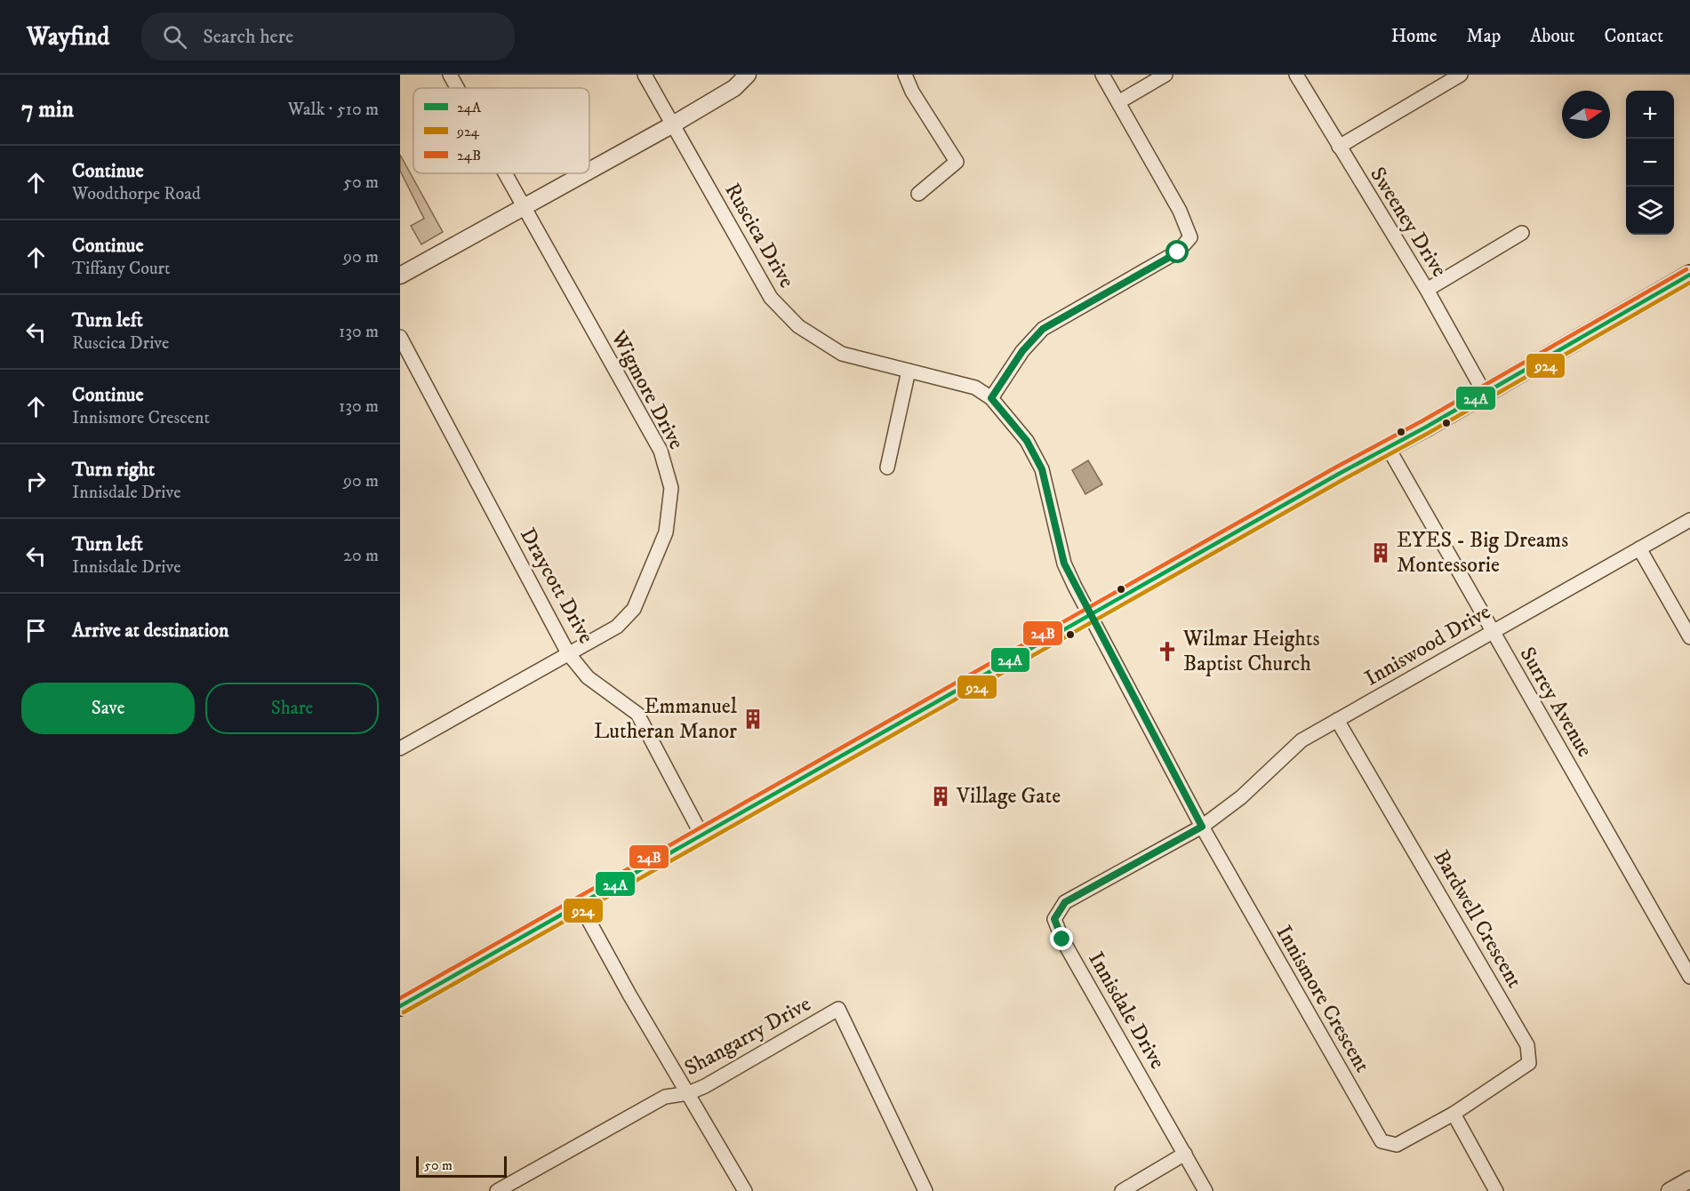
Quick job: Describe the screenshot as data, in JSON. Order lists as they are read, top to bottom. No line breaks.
{"streets":{"street":["Sweeney Drive","Ruscica Drive","Wigmore Drive","Draycott Drive","Inniswood Drive","Surrey Avenue","Bardwell Crescent","Innismore Crescent","Innisdale Drive","Shangarry Drive"]},"crossings":[["Ruscica Drive","Innismore Crescent"],["Wigmore Drive","Draycott Drive"],["Inniswood Drive","Surrey Avenue"],["Inniswood Drive","Bardwell Crescent"],["Inniswood Drive","Innismore Crescent"],["Inniswood Drive","Innisdale Drive"],["Bardwell Crescent","Innismore Crescent"],["Innismore Crescent","Innisdale Drive"]],"places":{"building":["EYES - Big Dreams Montessorie","Emmanuel Lutheran Manor","Village Gate"],"church":["Wilmar Heights Baptist Church"]},"lines":["transit line 24B","transit line 24A","transit line 924"],"legend":["24A","924","24B"],"scale_bar":"50 m","north":"right","page":{"header":"Wayfind","search":"Search here","nav":["Home","Map","About","Contact"],"heading":["7 min","Walk · 510 m"],"map_buttons":["+","−"],"list":[["Continue","Woodthorpe Road","50 m"],["Continue","Tiffany Court","90 m"],["Turn left","Ruscica Drive","130 m"],["Continue","Innismore Crescent","130 m"],["Turn right","Innisdale Drive","90 m"],["Turn left","Innisdale Drive","20 m"],"Arrive at destination"],"buttons":["Save","Share"],"scale":"50 m"}}
